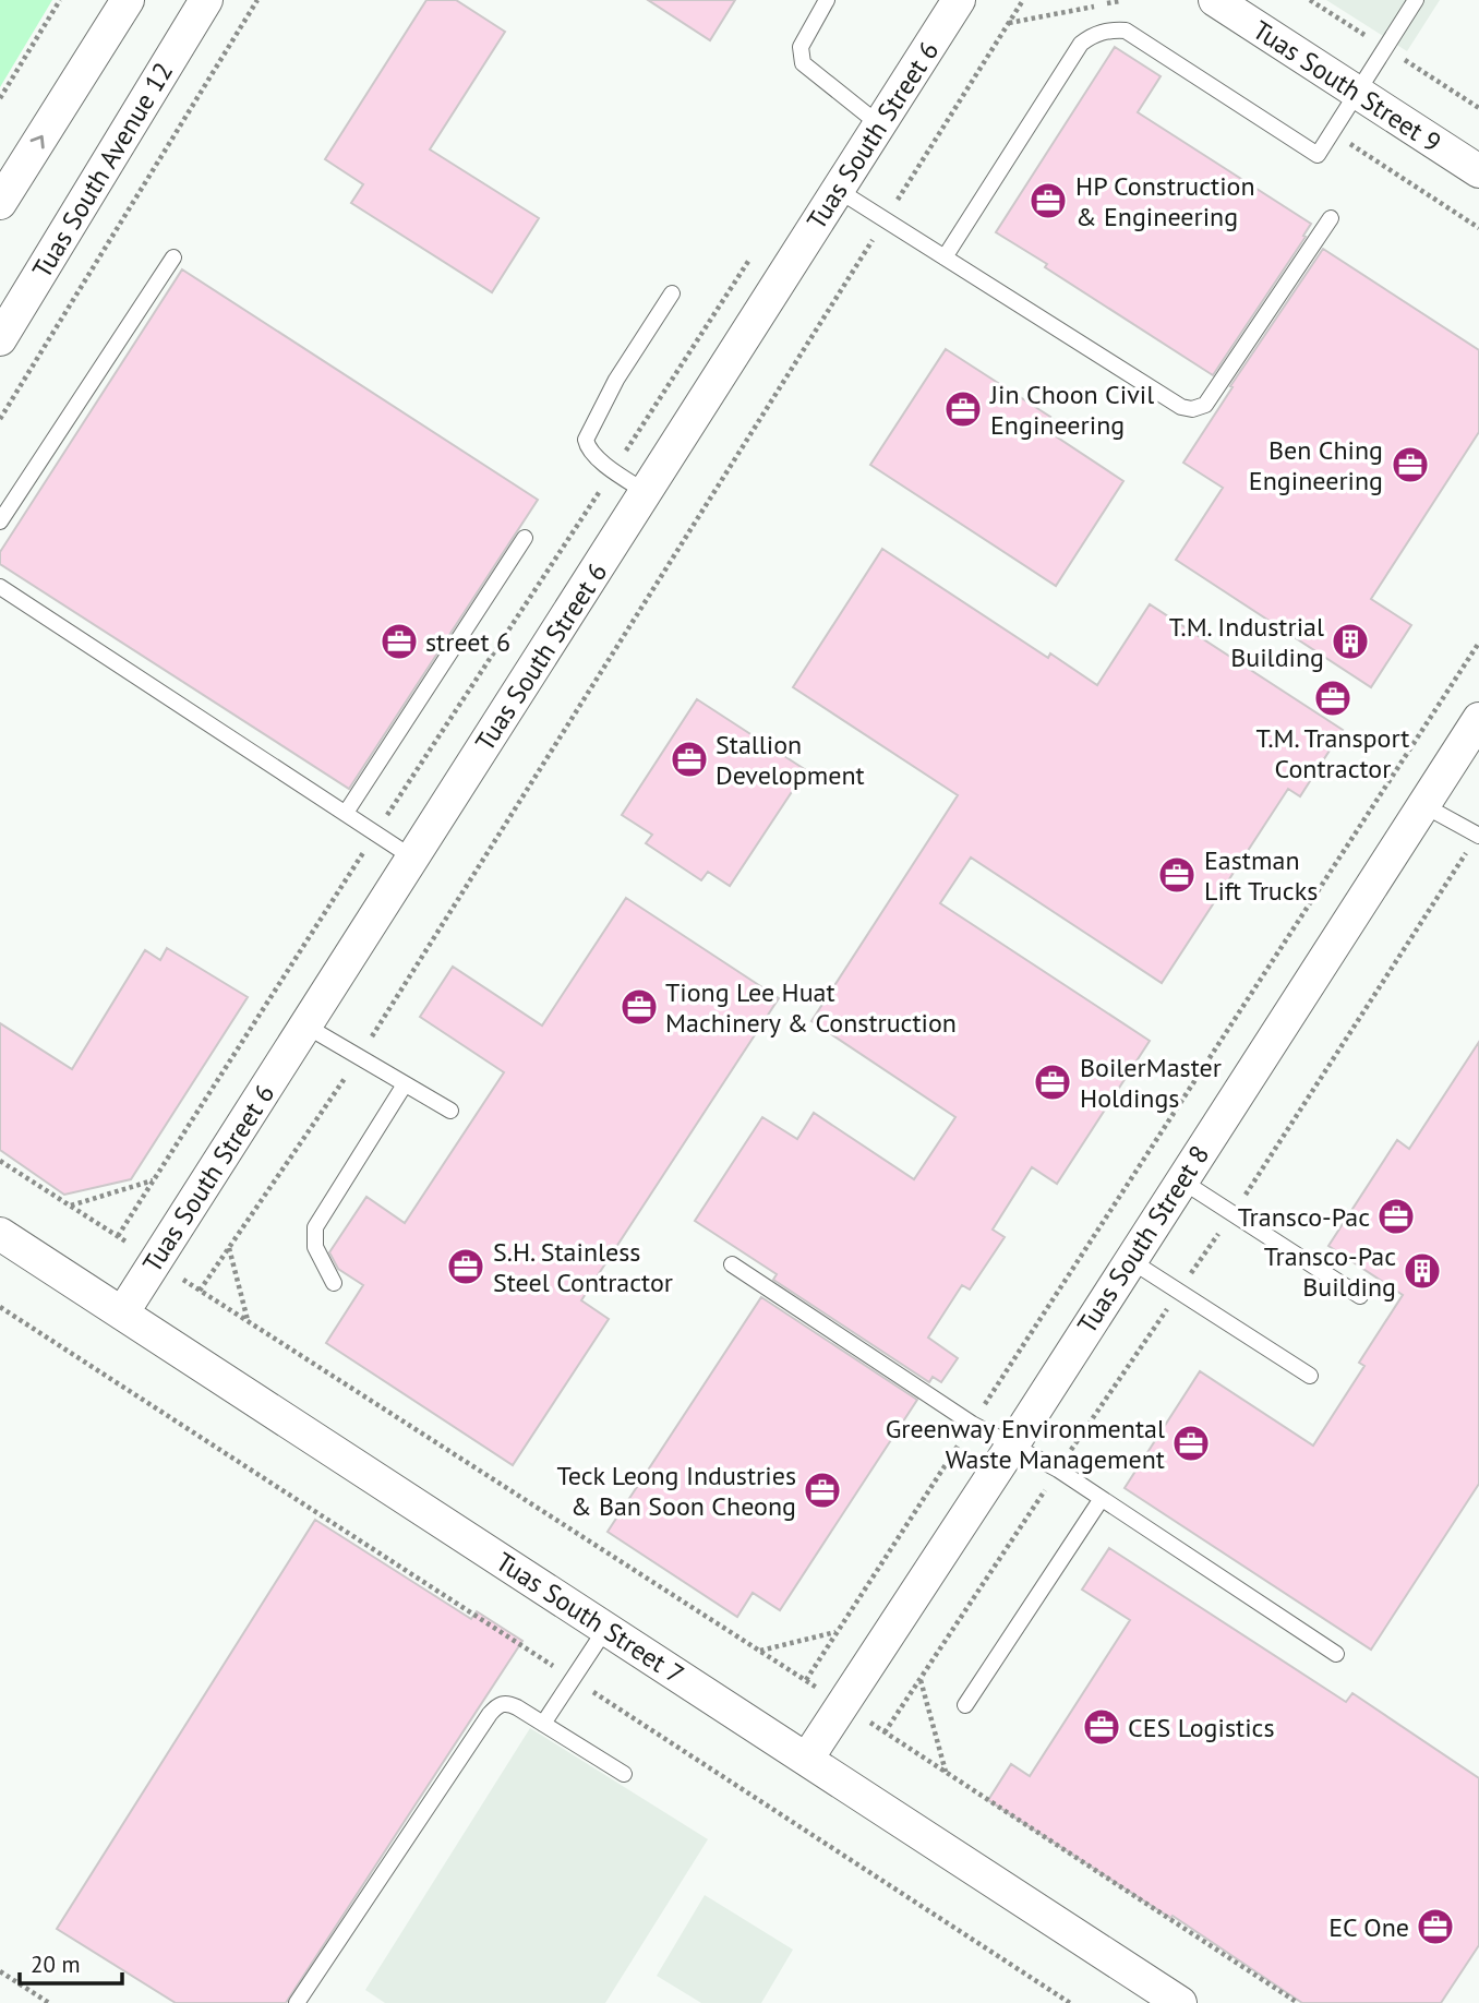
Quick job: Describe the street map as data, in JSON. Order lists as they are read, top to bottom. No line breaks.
{"streets":{"street":["Tuas South Street 9","Tuas South Street 6","Tuas South Avenue 12","Tuas South Street 8","Tuas South Street 7"]},"crossings":[["Tuas South Street 6","Tuas South Street 7"],["Tuas South Street 8","Tuas South Street 7"]],"places":{"office":["HP Construction & Engineering","Jin Choon Civil Engineering","Ben Ching Engineering","street 6","T.M. Transport Contractor","Stallion Development","Eastman Lift Trucks","Tiong Lee Huat Machinery & Construction","BoilerMaster Holdings","Transco-Pac","S.H. Stainless Steel Contractor","Greenway Environmental Waste Management","Teck Leong Industries & Ban Soon Cheong","CES Logistics","EC One"],"building":["T.M. Industrial Building","Transco-Pac Building"]},"scale_bar":"20 m"}
